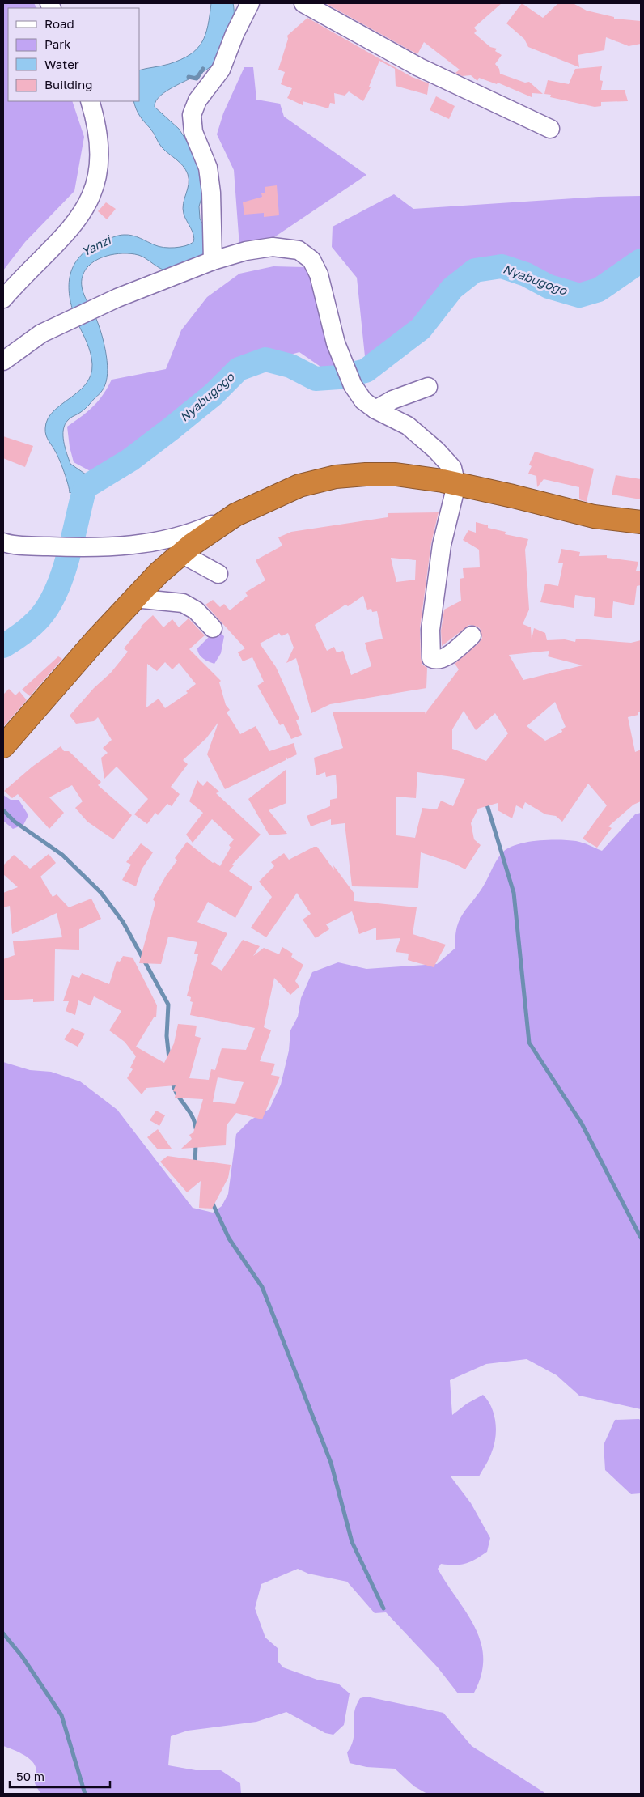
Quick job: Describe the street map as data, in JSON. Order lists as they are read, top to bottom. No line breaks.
{"water":["Yanzi","Nyabugogo"],"legend":["Road","Park","Water","Building"],"scale_bar":"50 m"}
